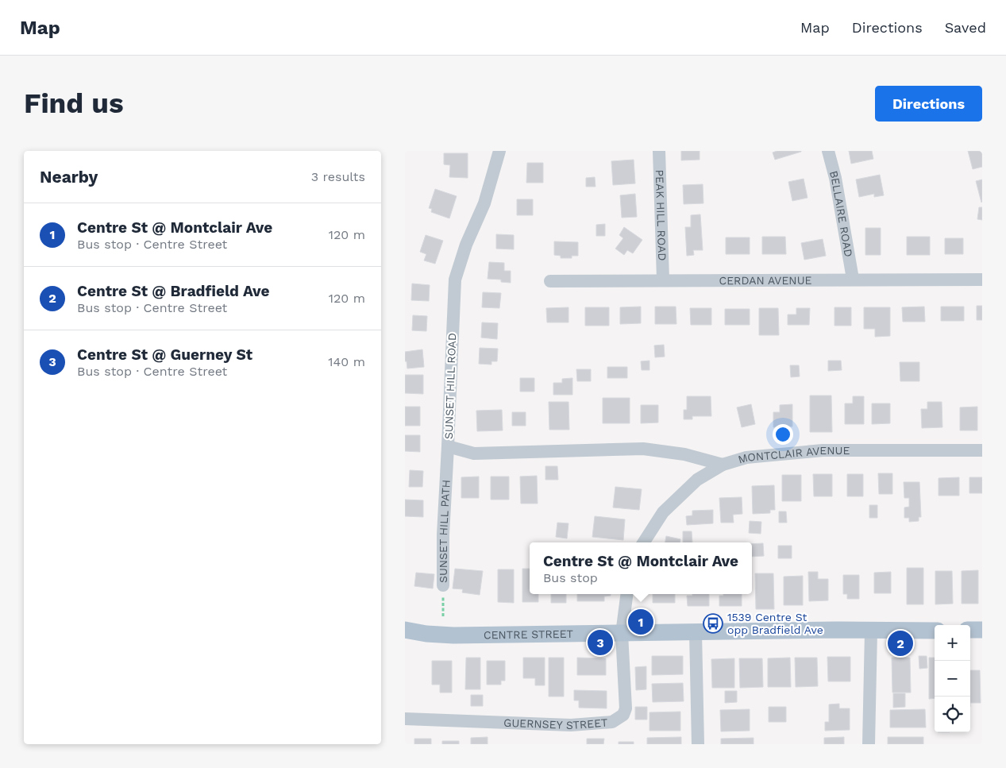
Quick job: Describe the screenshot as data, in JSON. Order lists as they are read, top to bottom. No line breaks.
{"streets":{"main road":["CENTRE STREET"],"street":["BELLAIRE ROAD","PEAK HILL ROAD","CERDAN AVENUE","SUNSET HILL ROAD","MONTCLAIR AVENUE","SUNSET HILL PATH","GUERNSEY STREET"]},"crossings":[["BELLAIRE ROAD","CERDAN AVENUE"],["PEAK HILL ROAD","CERDAN AVENUE"],["SUNSET HILL ROAD","MONTCLAIR AVENUE"],["SUNSET HILL ROAD","SUNSET HILL PATH"],["CENTRE STREET","GUERNSEY STREET"]],"places":{"bus stop":["1539 Centre St opp Bradfield Ave"]},"page":{"header":"Map","nav":["Map","Directions","Saved"],"buttons":"Directions","title":"Find us","heading":["Nearby","3 results"],"list":[{"mark":"1","name":"Centre St @ Montclair Ave","note":"Bus stop · Centre Street","value":"120 m"},{"mark":"2","name":"Centre St @ Bradfield Ave","note":"Bus stop · Centre Street","value":"120 m"},{"mark":"3","name":"Centre St @ Guerney St","note":"Bus stop · Centre Street","value":"140 m"}],"popup":["Centre St @ Montclair Ave","Bus stop"],"pins":["1","3","2"],"map_buttons":["+","−"]}}
